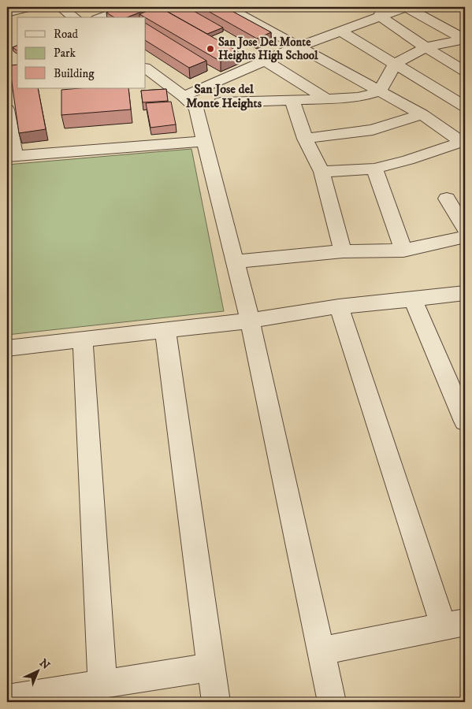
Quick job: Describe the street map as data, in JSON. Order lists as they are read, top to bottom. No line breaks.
{"districts":["San Jose del Monte Heights"],"places":["San Jose Del Monte Heights High School"],"legend":["Road","Park","Building"],"north":"top right"}
